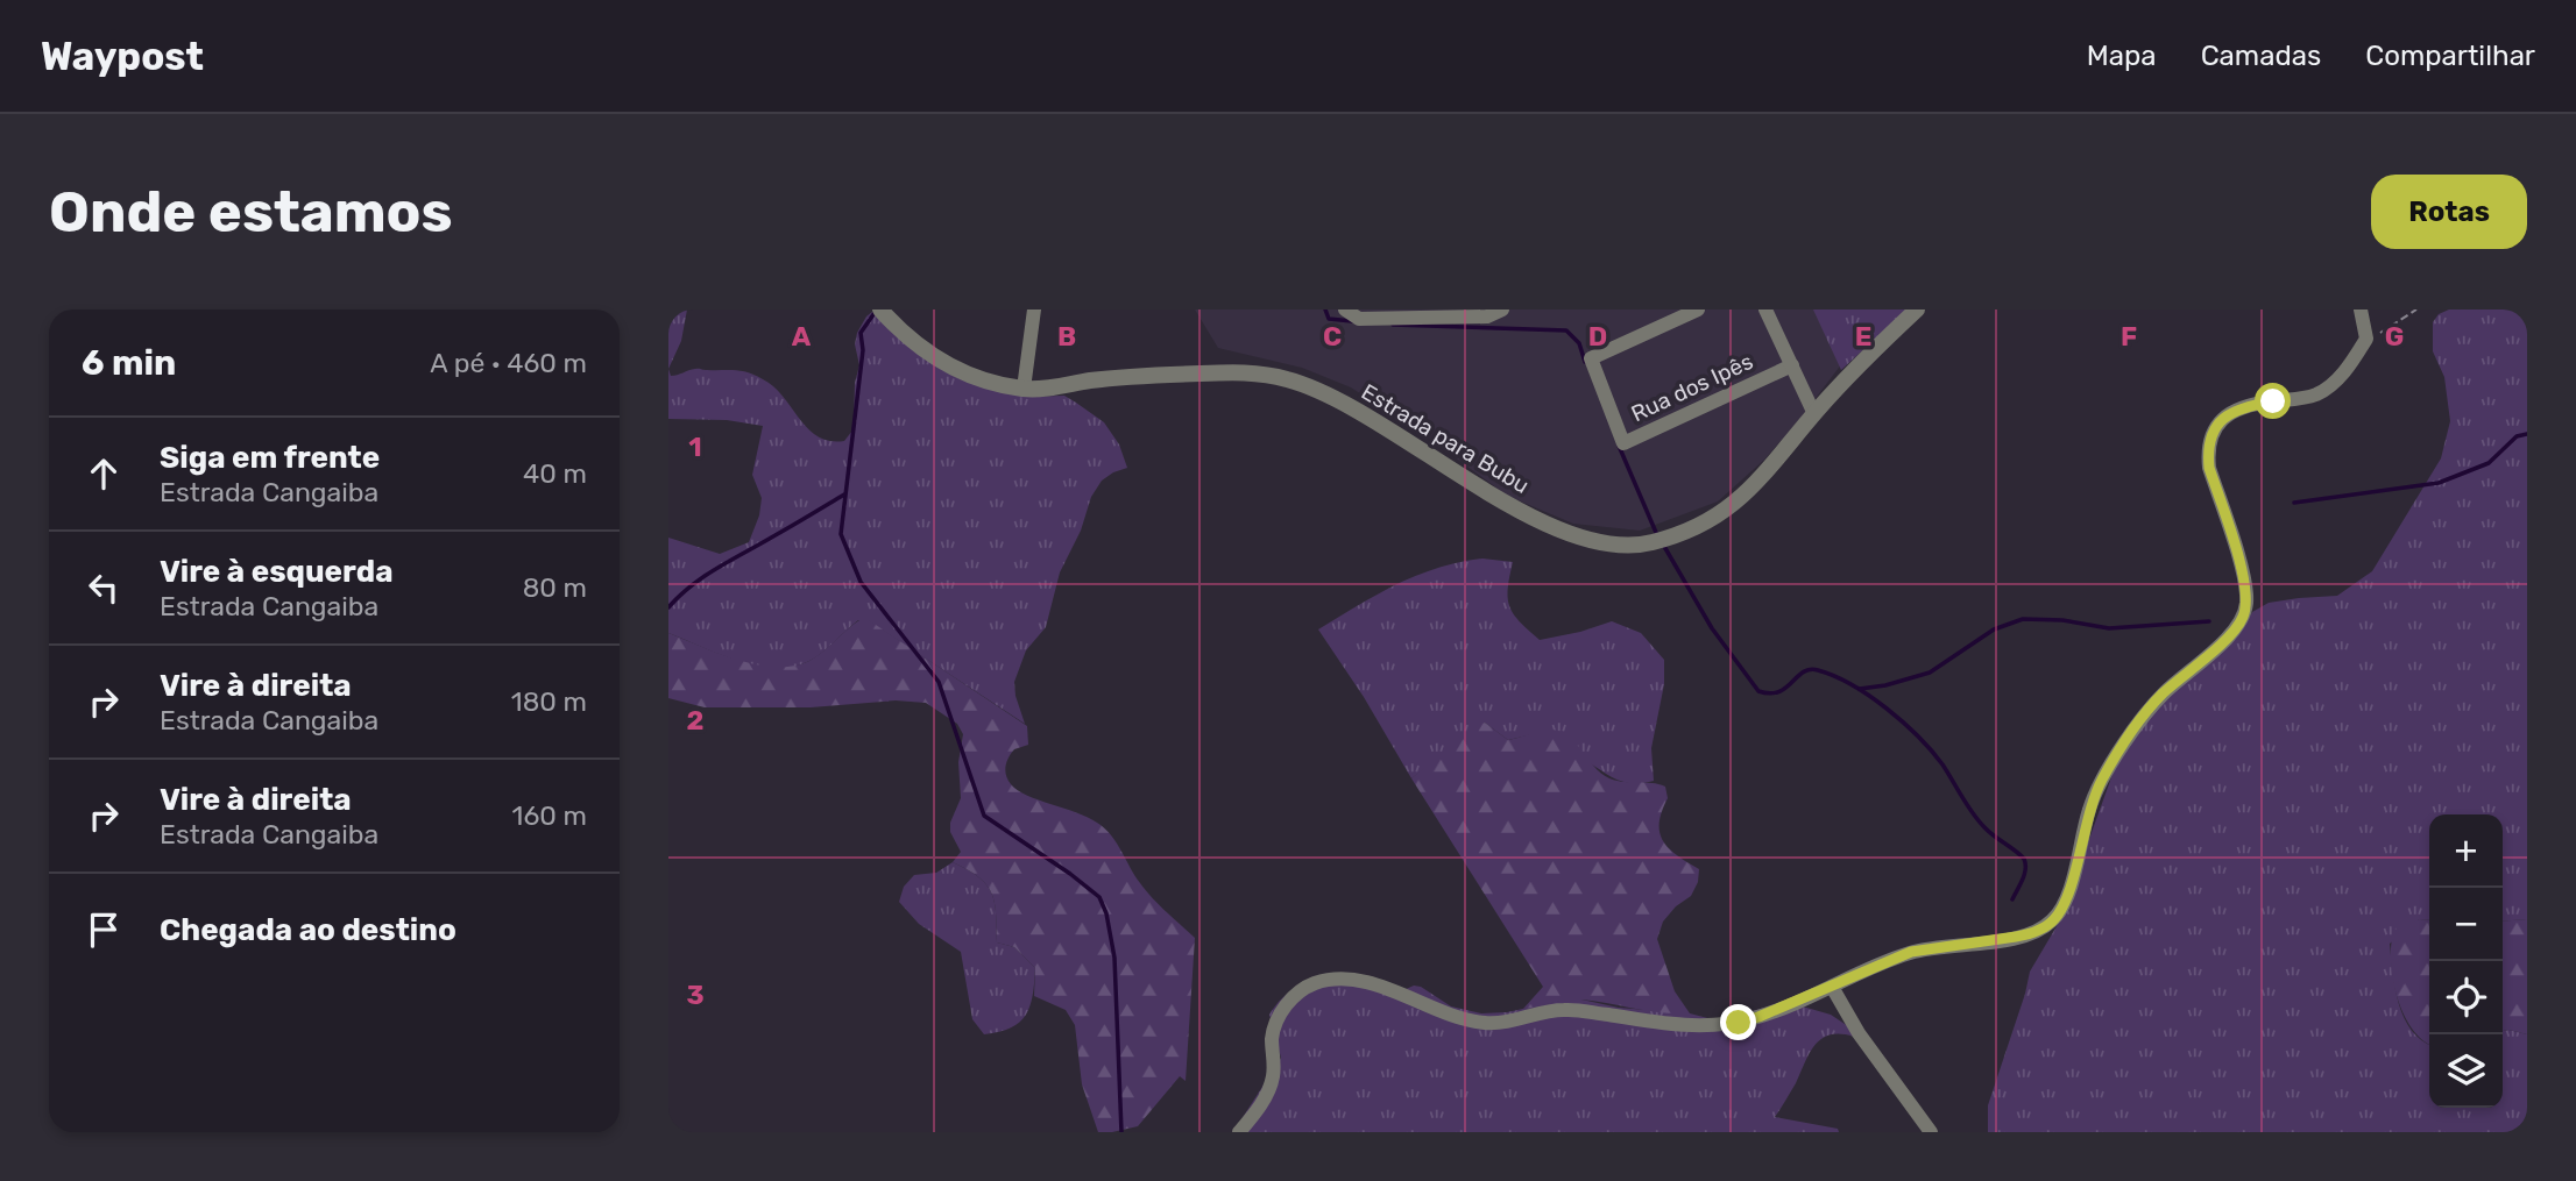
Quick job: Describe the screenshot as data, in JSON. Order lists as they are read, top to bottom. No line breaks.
{"streets":{"street":["Rua dos Ipês","Estrada para Bubu"]},"page":{"header":"Waypost","nav":["Mapa","Camadas","Compartilhar"],"buttons":"Rotas","title":"Onde estamos","heading":["6 min","A pé · 460 m"],"list":[["Siga em frente","Estrada Cangaiba","40 m"],["Vire à esquerda","Estrada Cangaiba","80 m"],["Vire à direita","Estrada Cangaiba","180 m"],["Vire à direita","Estrada Cangaiba","160 m"],"Chegada ao destino"],"map_buttons":["+","−"]},"grid":{"columns":["A","B","C","D","E","F","G"],"rows":["1","2","3"]}}
